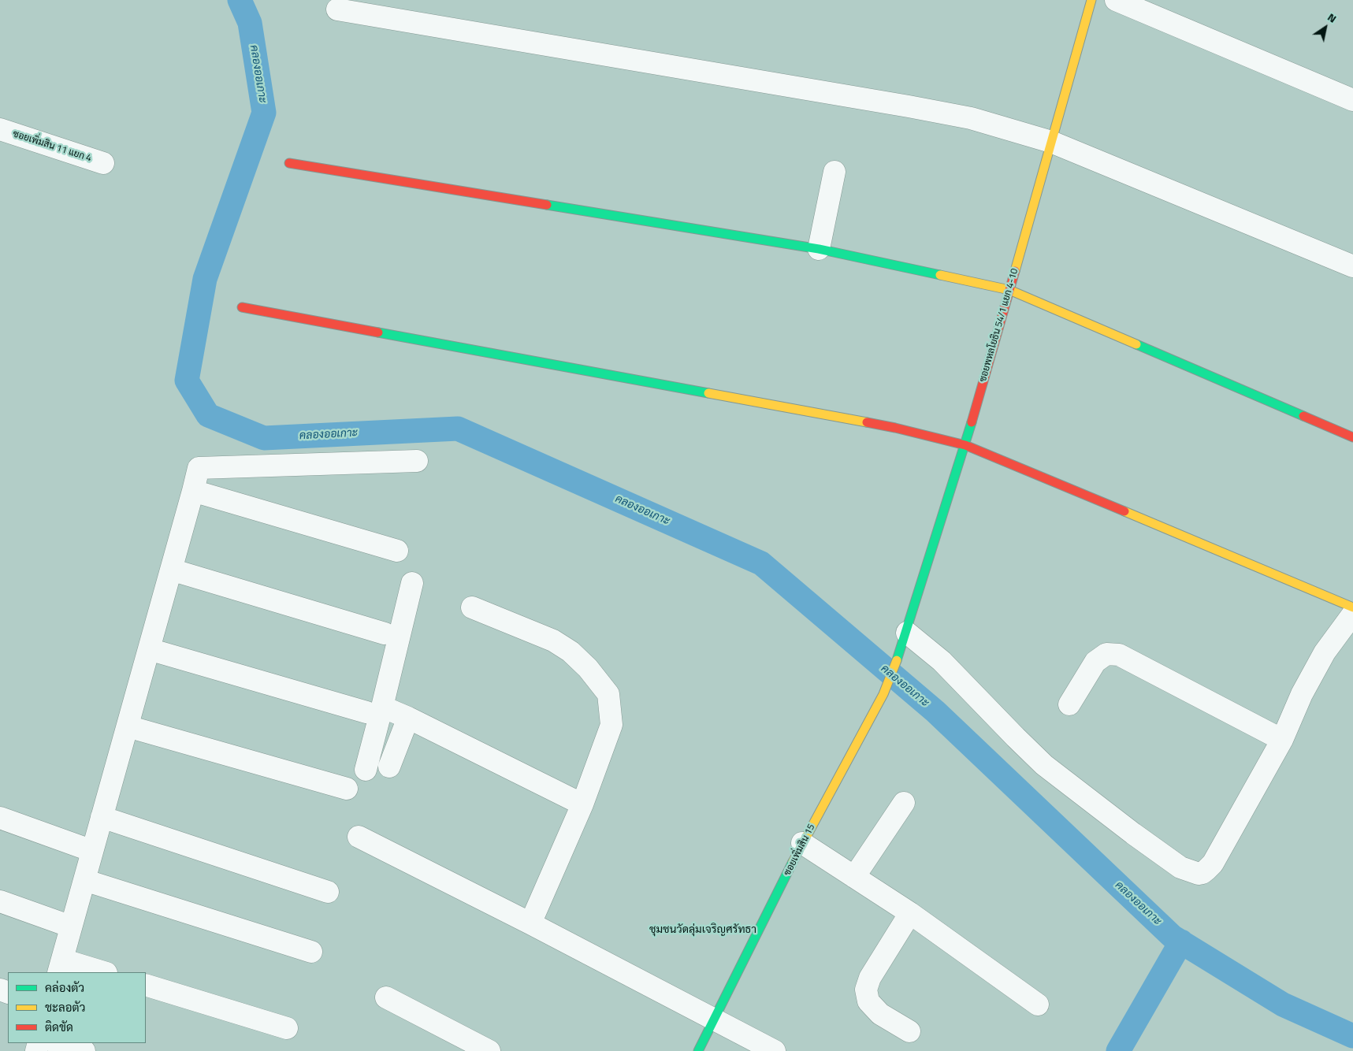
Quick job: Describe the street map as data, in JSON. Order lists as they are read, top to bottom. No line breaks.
{"streets":{"street":["ซอยเพิ่มสิน 11 แยก 4","ซอยพหลโยธิน 54/1 แยก 4-10","ซอยเพิ่มสิน 15"]},"crossings":[["ซอยพหลโยธิน 54/1 แยก 4-10","ซอยเพิ่มสิน 15"]],"districts":["ชุมชนวัดลุ่มเจริญศรัทธา"],"water":["คลองออเกาะ"],"legend":["คล่องตัว","ชะลอตัว","ติดขัด"],"north":"top right"}
